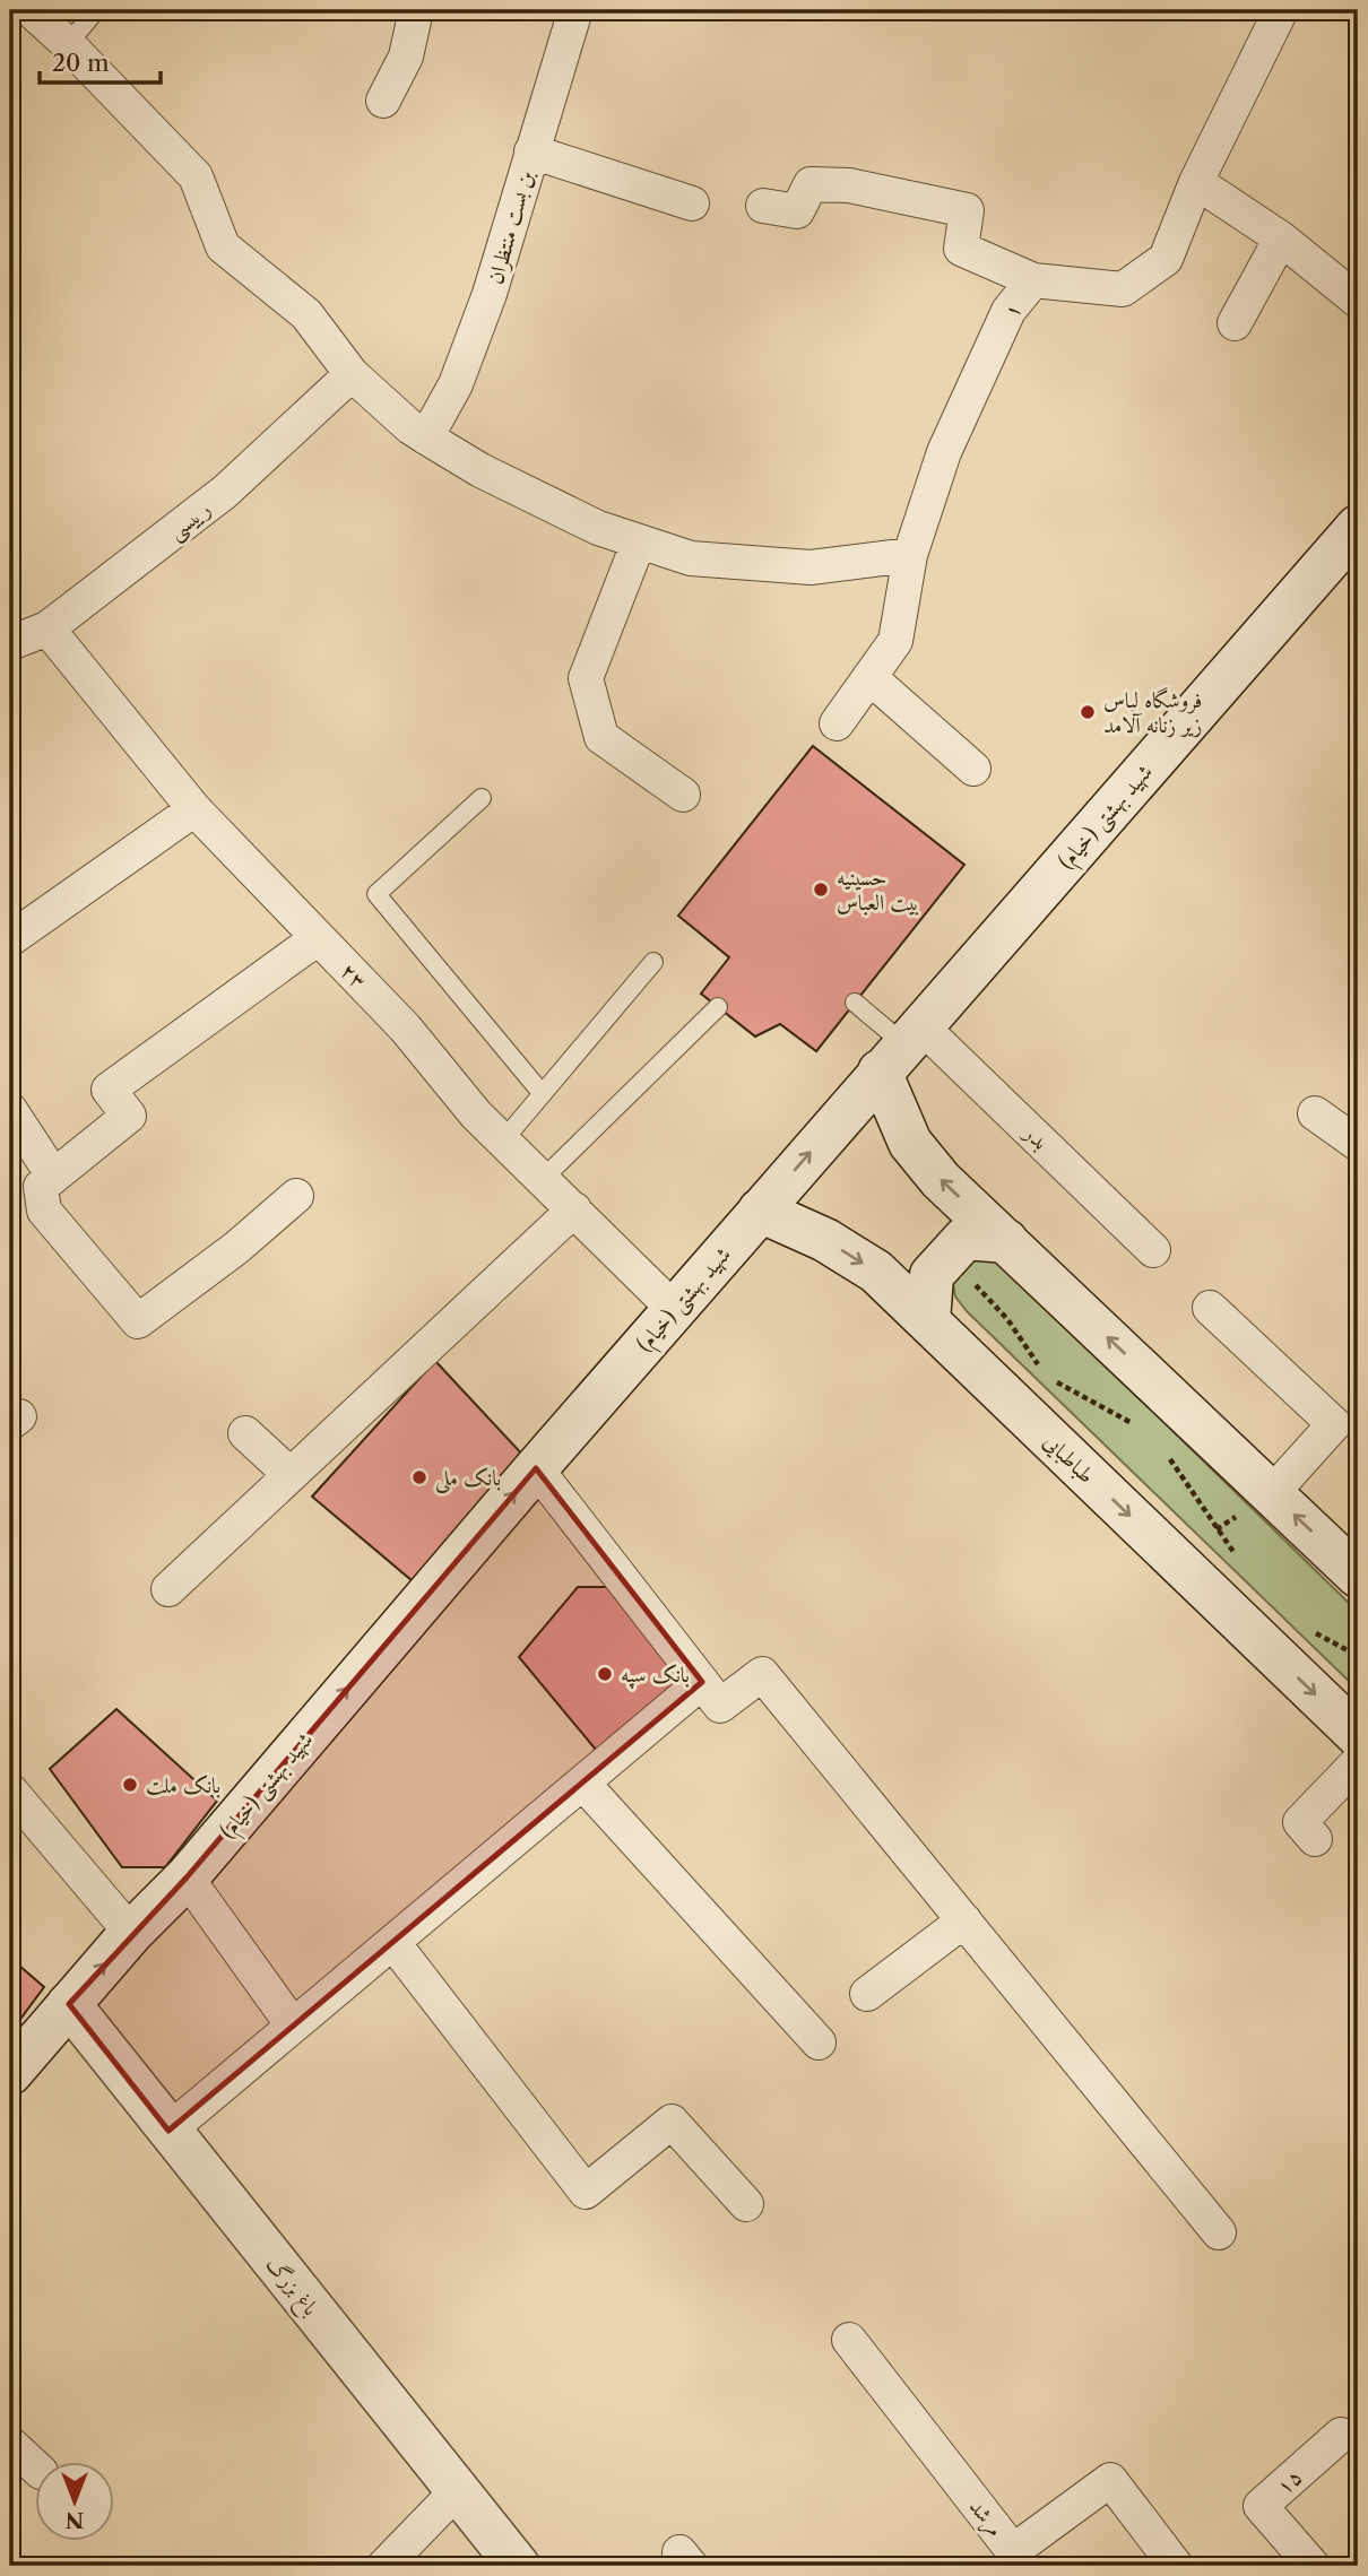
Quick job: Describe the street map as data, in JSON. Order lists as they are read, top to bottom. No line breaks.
{"streets":{"main road":["شهید بهشتی (خیام)","طباطبایی","باغ بزرگ"],"street":["بن بست منتظران","۱","رییسی","۲۳","بدر","۱۵","مرشد"]},"crossings":[["رییسی","۲۳"],["شهید بهشتی (خیام)","۲۳"],["شهید بهشتی (خیام)","بدر"],["شهید بهشتی (خیام)","طباطبایی"],["شهید بهشتی (خیام)","باغ بزرگ"]],"one_way":["شهید بهشتی (خیام)"],"places":["فروشگاه لباس زیر زنانه آلامد","حسینیه بیت العباس","بانک ملی","بانک سپه","بانک ملت"],"scale_bar":"20 m","north":"bottom"}
